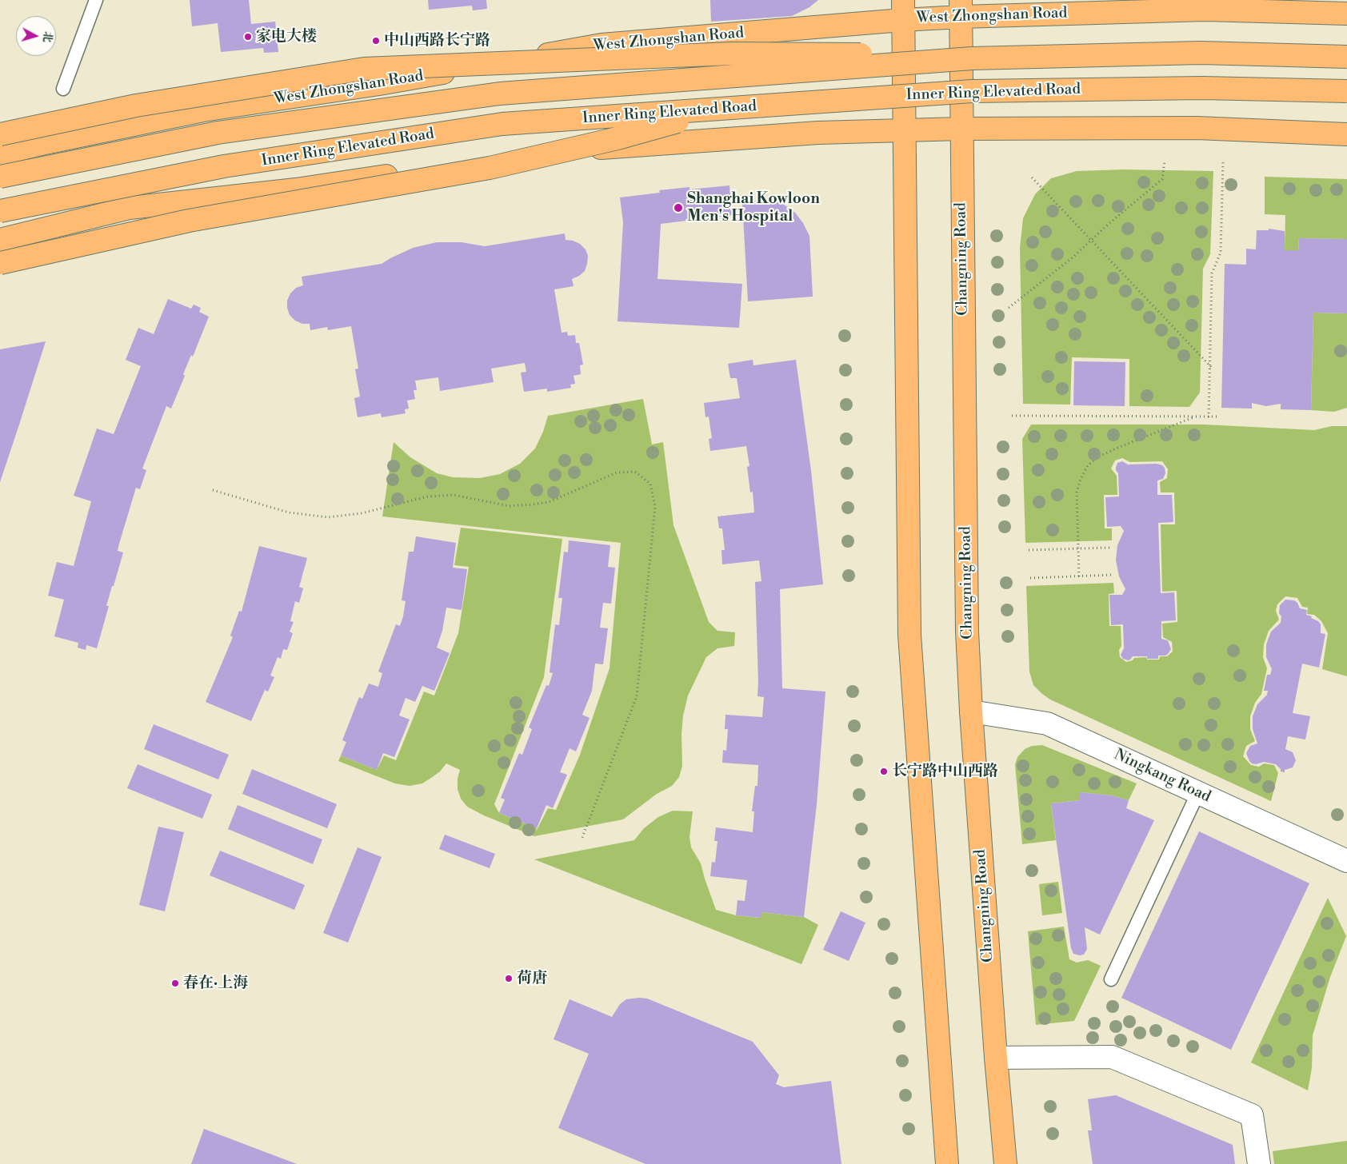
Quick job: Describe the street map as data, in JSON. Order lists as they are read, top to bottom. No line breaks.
{"streets":{"main road":["West Zhongshan Road","Inner Ring Elevated Road","Changning Road"],"street":["Ningkang Road"]},"crossings":[["West Zhongshan Road","Changning Road"],["Changning Road","Ningkang Road"]],"places":["家电大楼","中山西路长宁路","Shanghai Kowloon Men's Hospital","长宁路中山西路","荷唐","春在·上海"],"north":"right"}
